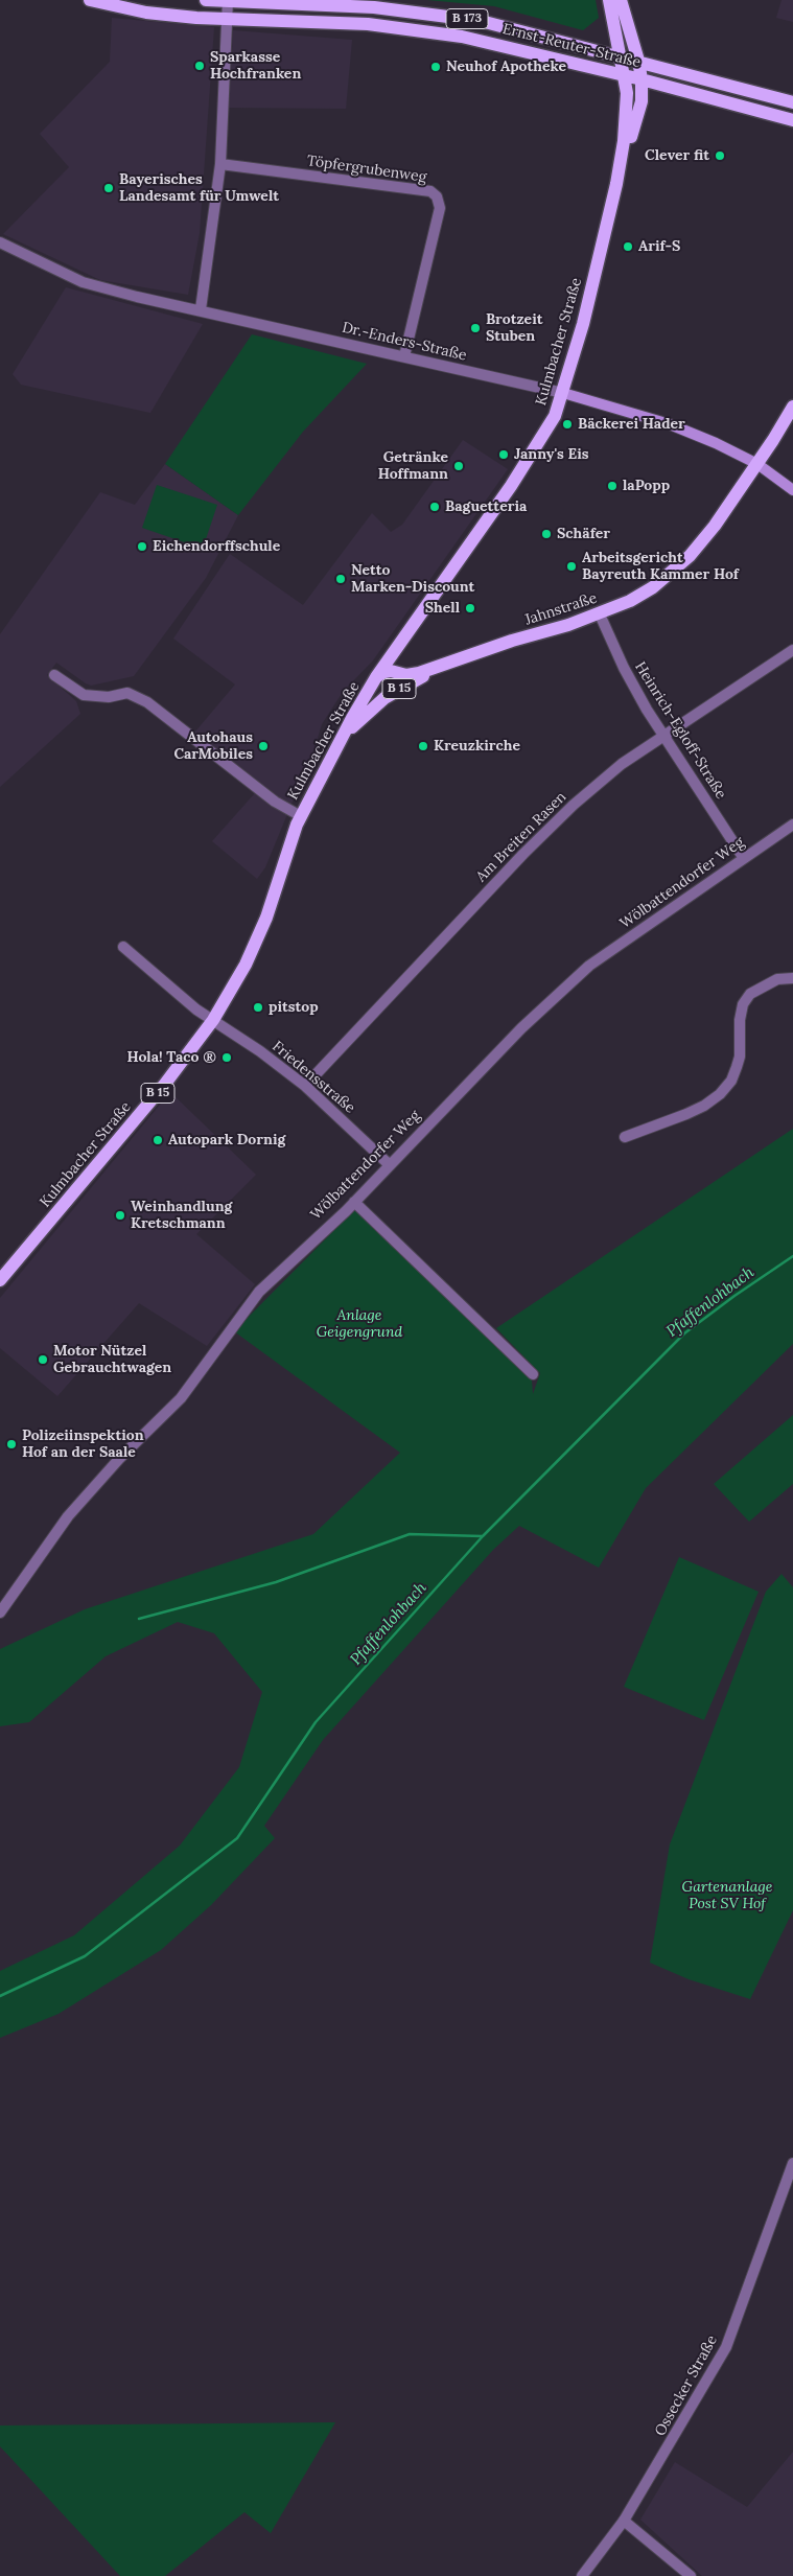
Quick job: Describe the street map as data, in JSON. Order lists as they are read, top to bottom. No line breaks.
{"streets":{"main road":["B 173","Ernst-Reuter-Straße","Dr.-Enders-Straße","Kulmbacher Straße","Jahnstraße","B 15"],"street":["Töpfergrubenweg","Heinrich-Egloff-Straße","Am Breiten Rasen","Wölbattendorfer Weg","Friedensstraße","Ossecker Straße"]},"crossings":[["Ernst-Reuter-Straße","Kulmbacher Straße"],["Töpfergrubenweg","Dr.-Enders-Straße"],["Dr.-Enders-Straße","Kulmbacher Straße"],["Dr.-Enders-Straße","Jahnstraße"],["Kulmbacher Straße","Jahnstraße"],["Kulmbacher Straße","B 15"],["Kulmbacher Straße","Friedensstraße"],["Jahnstraße","B 15"],["Jahnstraße","Heinrich-Egloff-Straße"],["Heinrich-Egloff-Straße","Am Breiten Rasen"],["Heinrich-Egloff-Straße","Wölbattendorfer Weg"],["Am Breiten Rasen","Friedensstraße"],["Wölbattendorfer Weg","Friedensstraße"]],"water":["Pfaffenlohbach"],"parks":["Anlage Geigengrund","Gartenanlage Post SV Hof"],"places":["Sparkasse Hochfranken","Neuhof Apotheke","Clever fit","Bayerisches Landesamt für Umwelt","Arif-S","Brotzeit Stuben","Bäckerei Hader","Janny's Eis","Getränke Hoffmann","laPopp","Baguetteria","Schäfer","Eichendorffschule","Arbeitsgericht Bayreuth Kammer Hof","Netto Marken-Discount","Shell","Autohaus CarMobiles","Kreuzkirche","pitstop","Hola! Taco ®","Autopark Dornig","Weinhandlung Kretschmann","Motor Nützel Gebrauchtwagen","Polizeiinspektion Hof an der Saale"]}
